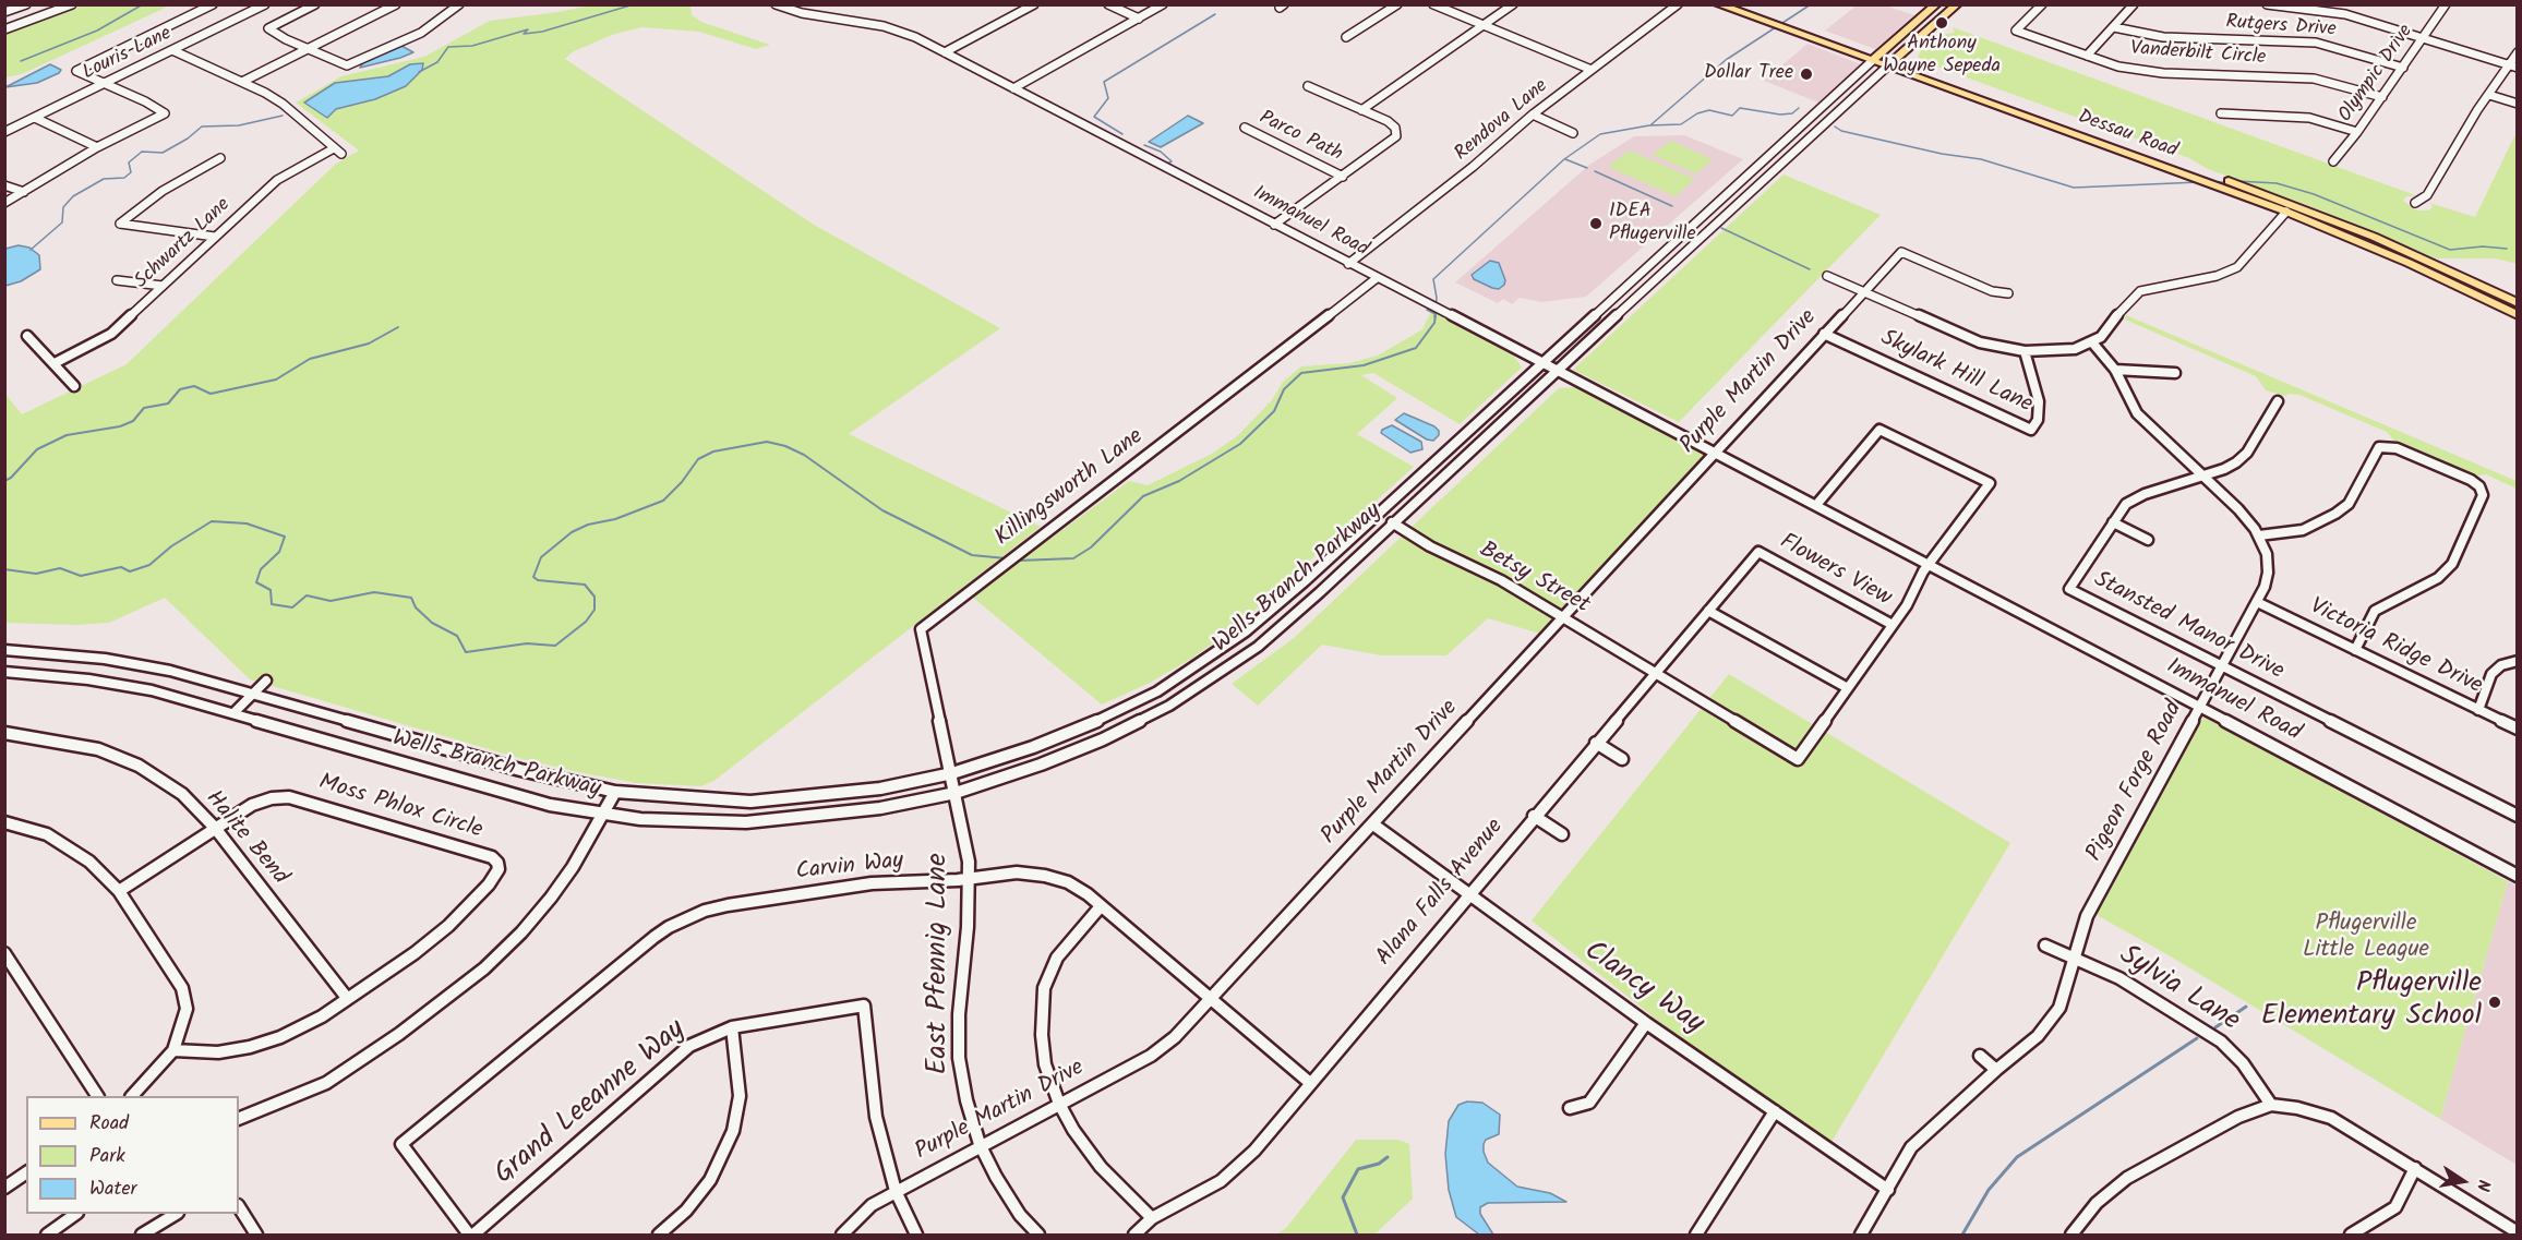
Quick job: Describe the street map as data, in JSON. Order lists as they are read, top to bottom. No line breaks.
{"streets":{"main road":["Dessau Road","Wells Branch Parkway"],"street":["Rutgers Drive","Louris Lane","Vanderbilt Circle","Olympic Drive","Rendova Lane","Parco Path","Immanuel Road","Schwartz Lane","Skylark Hill Lane","Purple Martin Drive","Killingsworth Lane","Flowers View","Betsy Street","Stansted Manor Drive","Victoria Ridge Drive","Pigeon Forge Road","Moss Phlox Circle","Halite Bend","Carvin Way","Alana Falls Avenue","East Pfennig Lane","Clancy Way","Sylvia Lane","Grand Leeanne Way"]},"crossings":[["Rutgers Drive","Olympic Drive"],["Vanderbilt Circle","Olympic Drive"],["Rendova Lane","Immanuel Road"],["Dessau Road","Wells Branch Parkway"],["Immanuel Road","Purple Martin Drive"],["Immanuel Road","Killingsworth Lane"],["Immanuel Road","Wells Branch Parkway"],["Immanuel Road","Pigeon Forge Road"],["Skylark Hill Lane","Purple Martin Drive"],["Purple Martin Drive","Betsy Street"],["Purple Martin Drive","Carvin Way"],["Purple Martin Drive","East Pfennig Lane"],["Purple Martin Drive","Clancy Way"],["Purple Martin Drive","Grand Leeanne Way"],["Killingsworth Lane","Wells Branch Parkway"],["Killingsworth Lane","East Pfennig Lane"],["Flowers View","Alana Falls Avenue"],["Wells Branch Parkway","Betsy Street"],["Wells Branch Parkway","East Pfennig Lane"],["Betsy Street","Alana Falls Avenue"],["Stansted Manor Drive","Pigeon Forge Road"],["Victoria Ridge Drive","Pigeon Forge Road"],["Pigeon Forge Road","Clancy Way"],["Pigeon Forge Road","Sylvia Lane"],["Moss Phlox Circle","Halite Bend"],["Carvin Way","Alana Falls Avenue"],["Carvin Way","East Pfennig Lane"],["Carvin Way","Grand Leeanne Way"],["Alana Falls Avenue","Clancy Way"]],"parks":["Pflugerville Little League"],"places":["Anthony Wayne Sepeda","Dollar Tree","IDEA Pflugerville","Pflugerville Elementary School"],"legend":["Road","Park","Water"],"north":"right"}
